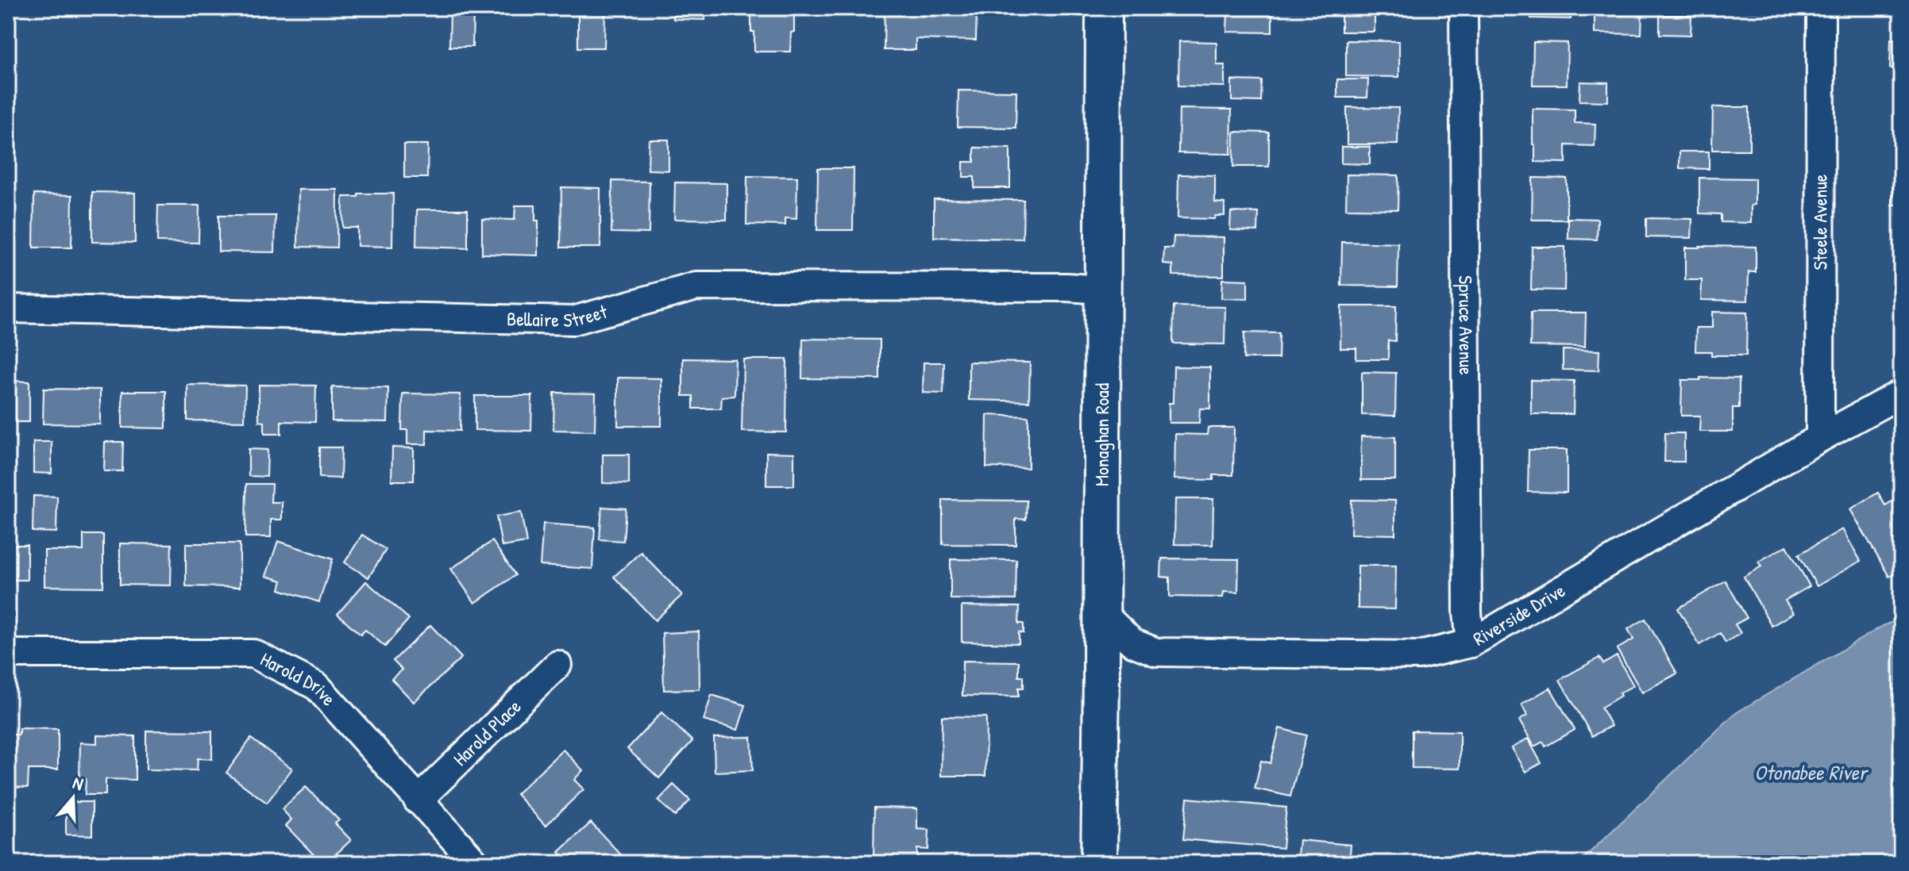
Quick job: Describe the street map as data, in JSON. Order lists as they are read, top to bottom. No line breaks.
{"streets":{"street":["Steele Avenue","Bellaire Street","Spruce Avenue","Monaghan Road","Riverside Drive","Harold Drive","Harold Place"]},"crossings":[["Steele Avenue","Riverside Drive"],["Bellaire Street","Monaghan Road"],["Spruce Avenue","Riverside Drive"],["Monaghan Road","Riverside Drive"],["Harold Drive","Harold Place"]],"water":["Otonabee River"],"north":"top"}
